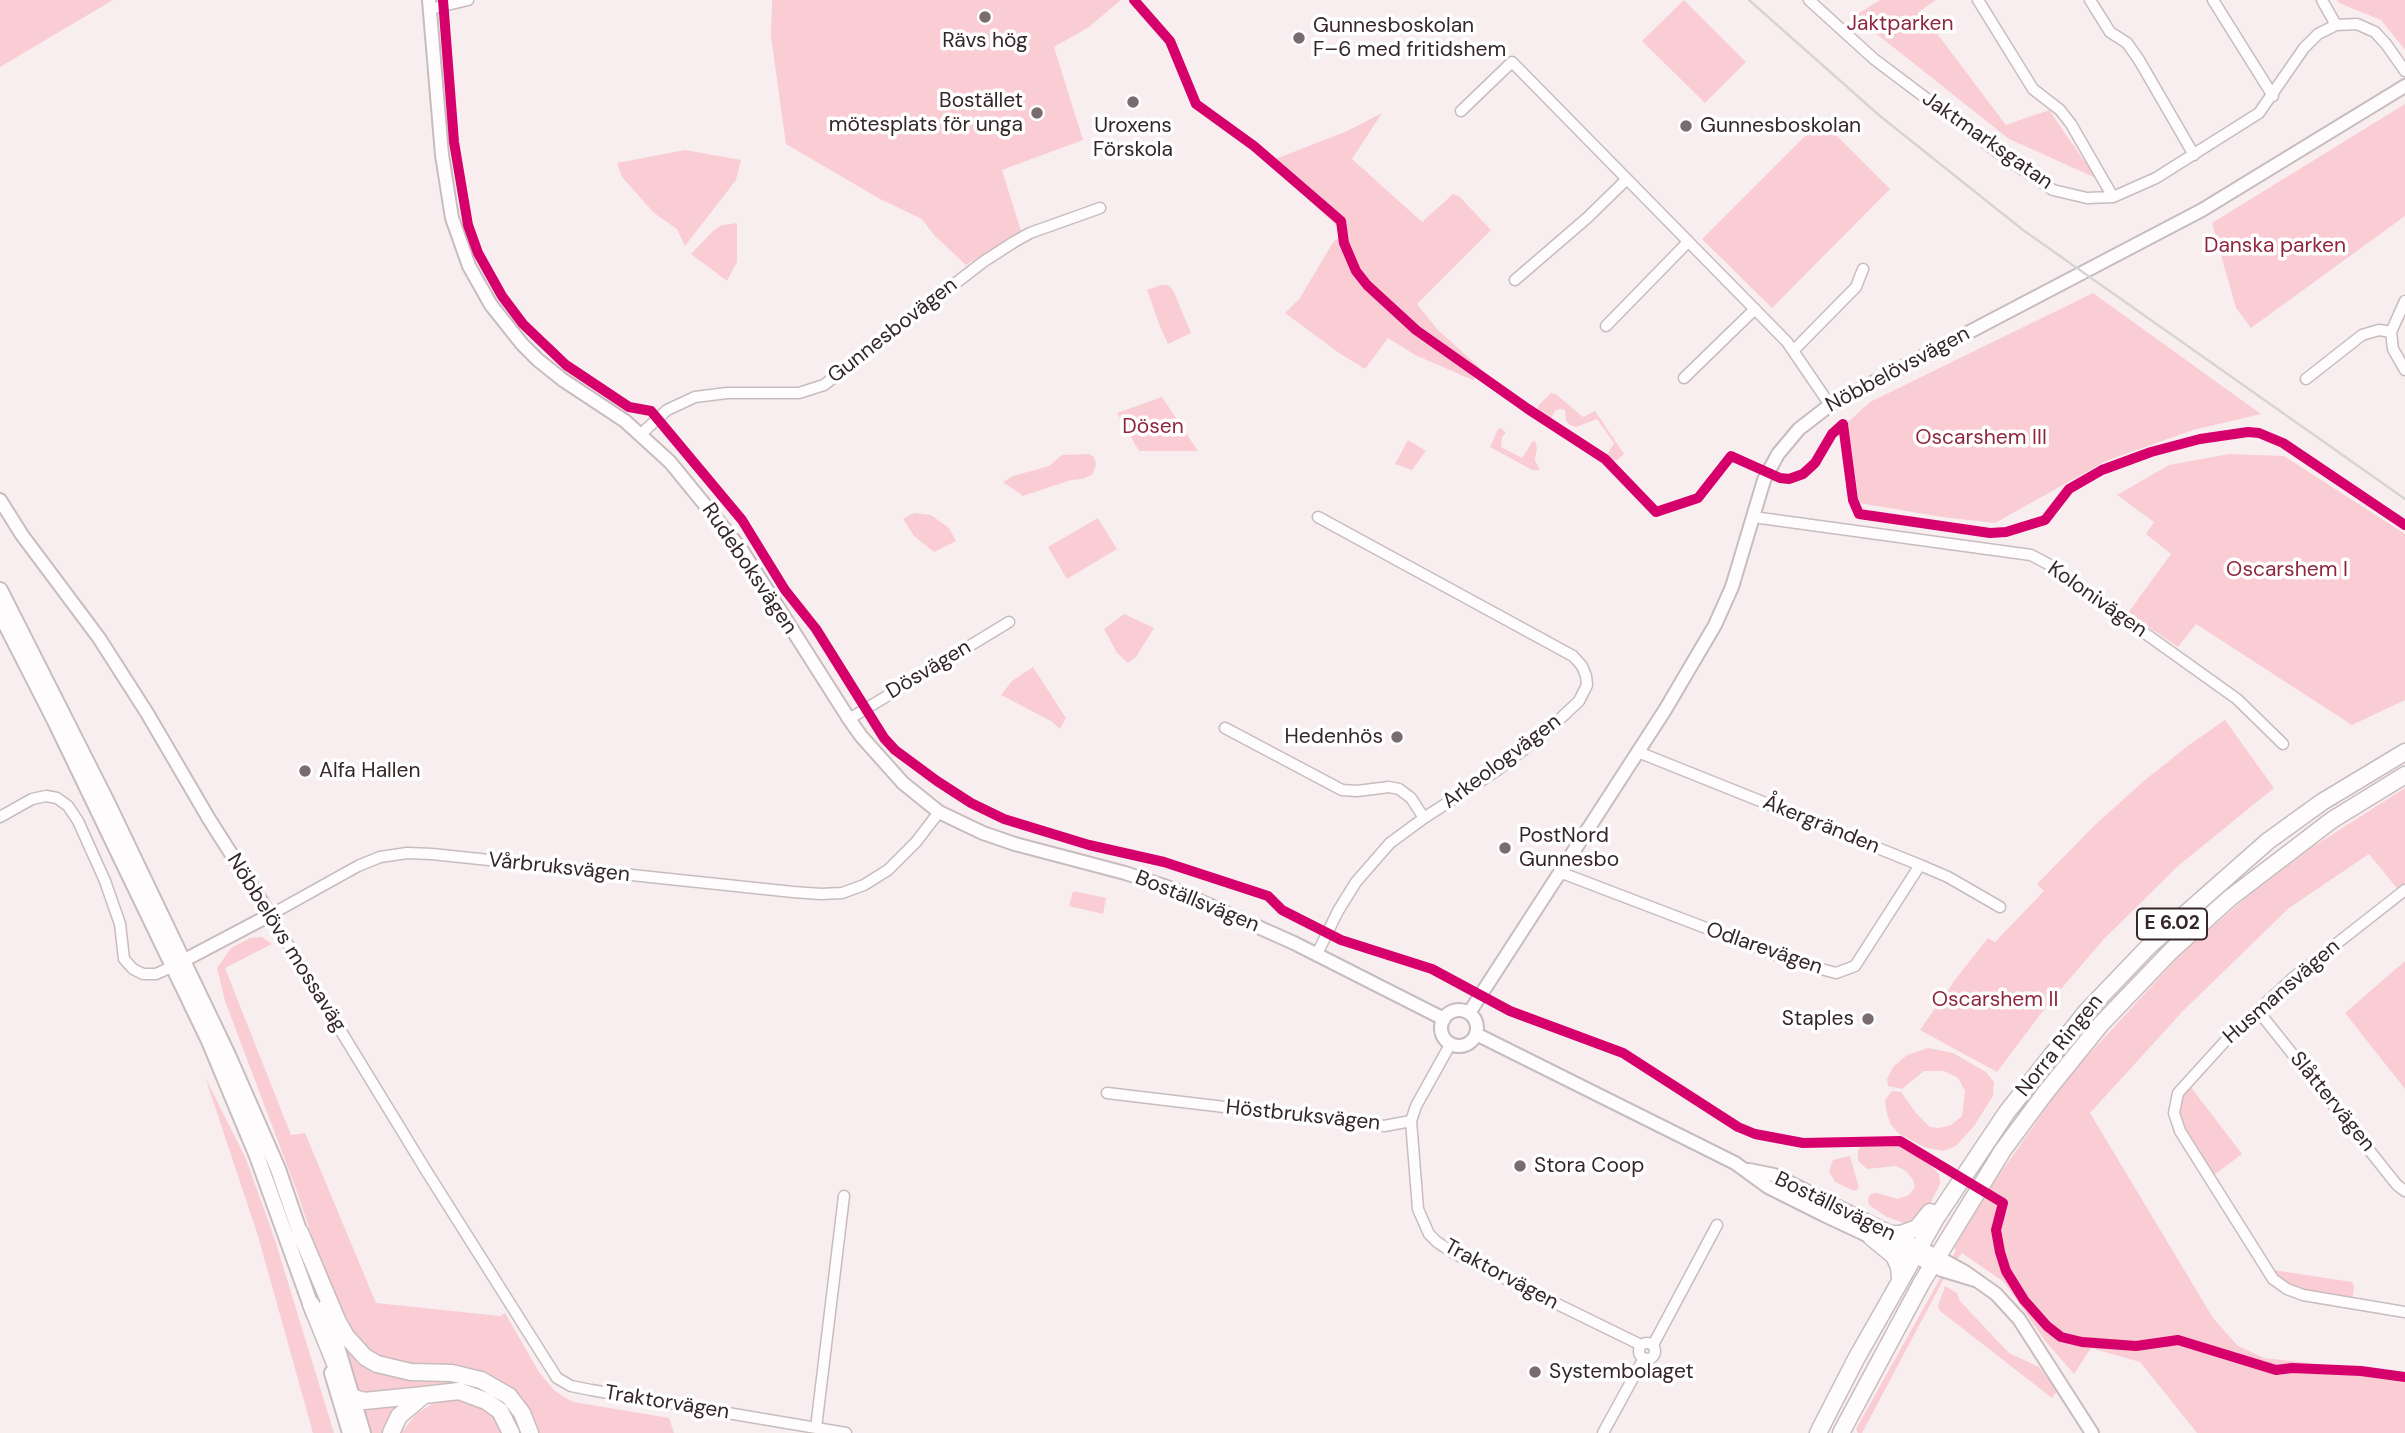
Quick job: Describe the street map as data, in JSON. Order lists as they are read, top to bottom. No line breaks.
{"streets":{"main road":["E 6.02","Norra Ringen"],"street":["Jaktmarksgatan","Gunnesbovägen","Nöbbelövsvägen","Rudeboksvägen","Kolonivägen","Dösvägen","Arkeologvägen","Åkergränden","Vårbruksvägen","Boställsvägen","Nöbbelövs mossaväg","Odlarevägen","Husmansvägen","Slåttervägen","Höstbruksvägen","Traktorvägen"]},"crossings":[["Gunnesbovägen","Rudeboksvägen"],["Nöbbelövsvägen","Kolonivägen"],["Nöbbelövsvägen","Åkergränden"],["Nöbbelövsvägen","Boställsvägen"],["Nöbbelövsvägen","Odlarevägen"],["Nöbbelövsvägen","Höstbruksvägen"],["Rudeboksvägen","Dösvägen"],["Rudeboksvägen","Vårbruksvägen"],["Rudeboksvägen","Boställsvägen"],["Arkeologvägen","Boställsvägen"],["Åkergränden","Odlarevägen"],["Vårbruksvägen","Boställsvägen"],["Vårbruksvägen","Nöbbelövs mossaväg"],["Boställsvägen","Norra Ringen"],["Boställsvägen","Höstbruksvägen"],["Nöbbelövs mossaväg","Traktorvägen"],["Husmansvägen","Slåttervägen"],["Höstbruksvägen","Traktorvägen"]],"parks":["Jaktparken","Danska parken","Dösen","Oscarshem III","Oscarshem I","Oscarshem II"],"places":["Rävs hög","Gunnesboskolan F–6 med fritidshem","Uroxens Förskola","Bostället mötesplats för unga","Gunnesboskolan","Hedenhös","Alfa Hallen","PostNord Gunnesbo","Staples","Stora Coop","Systembolaget"]}
